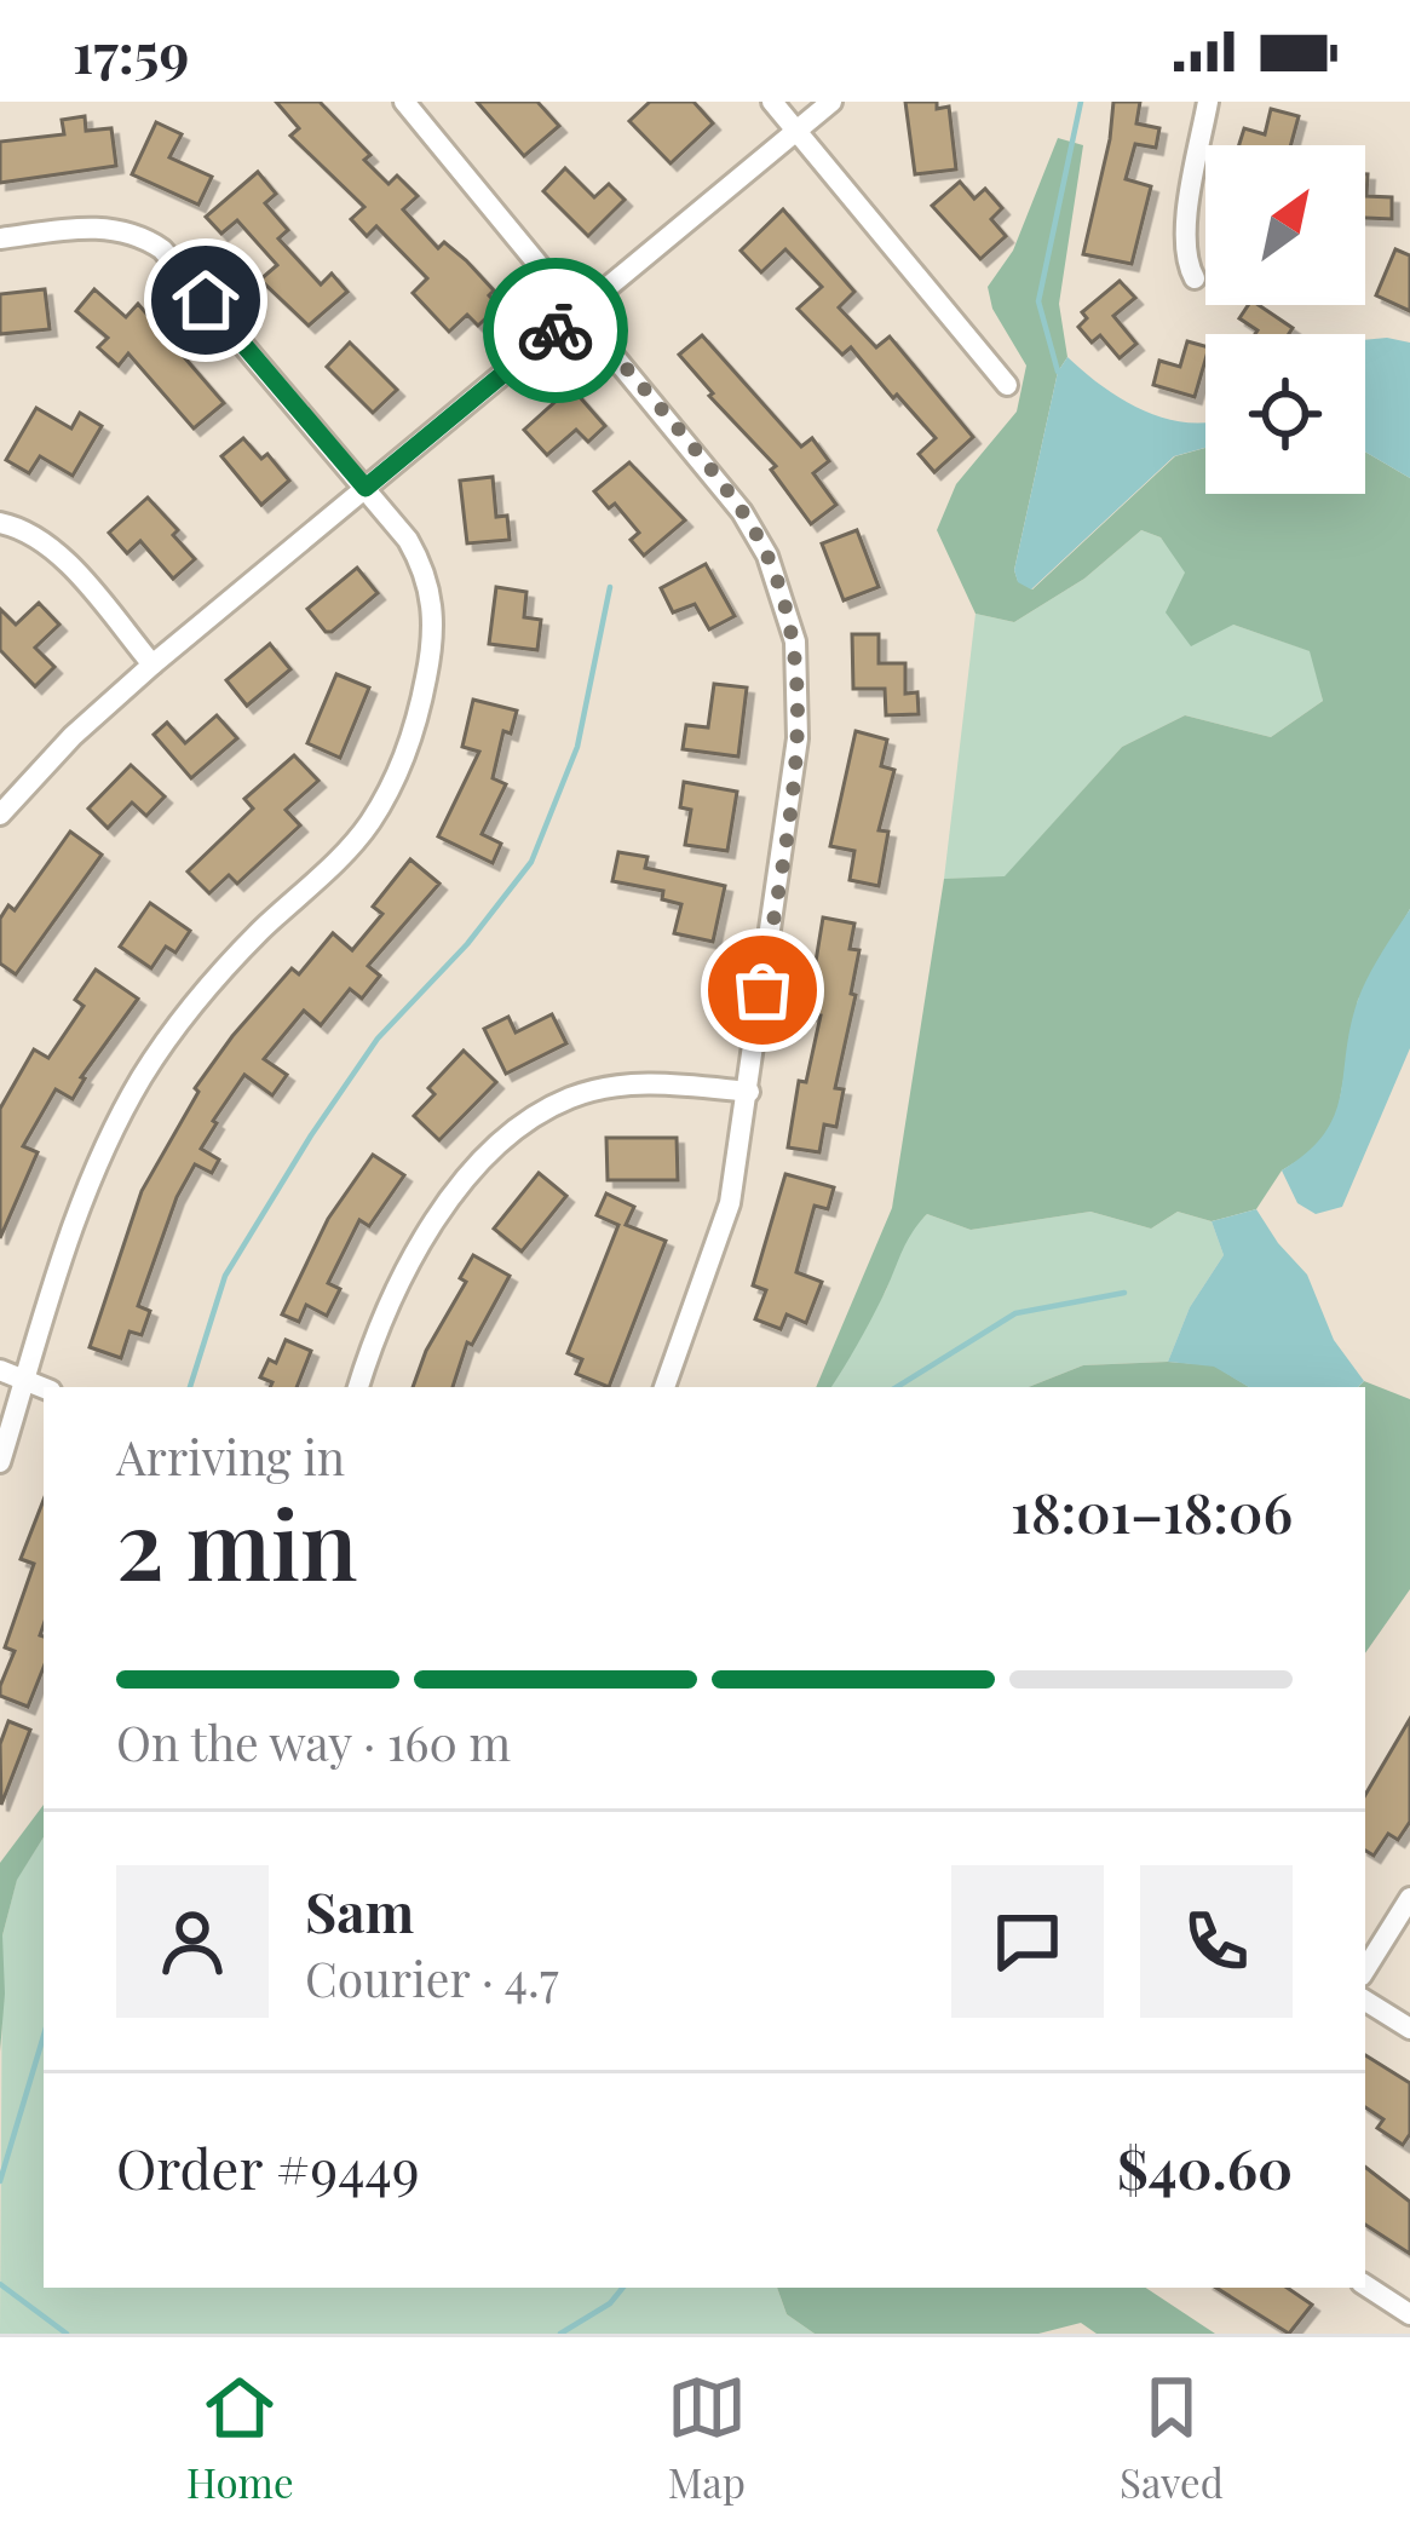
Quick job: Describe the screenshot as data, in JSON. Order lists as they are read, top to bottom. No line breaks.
{"north":"top right","page":{"status":"17:59","heading":["2 min","Arriving in","18:01–18:06"],"panel":["Sam","Courier · 4.7","Order #9449","$40.60"],"bar":"On the way · 160 m","tabs":["Home","Map","Saved"]}}
